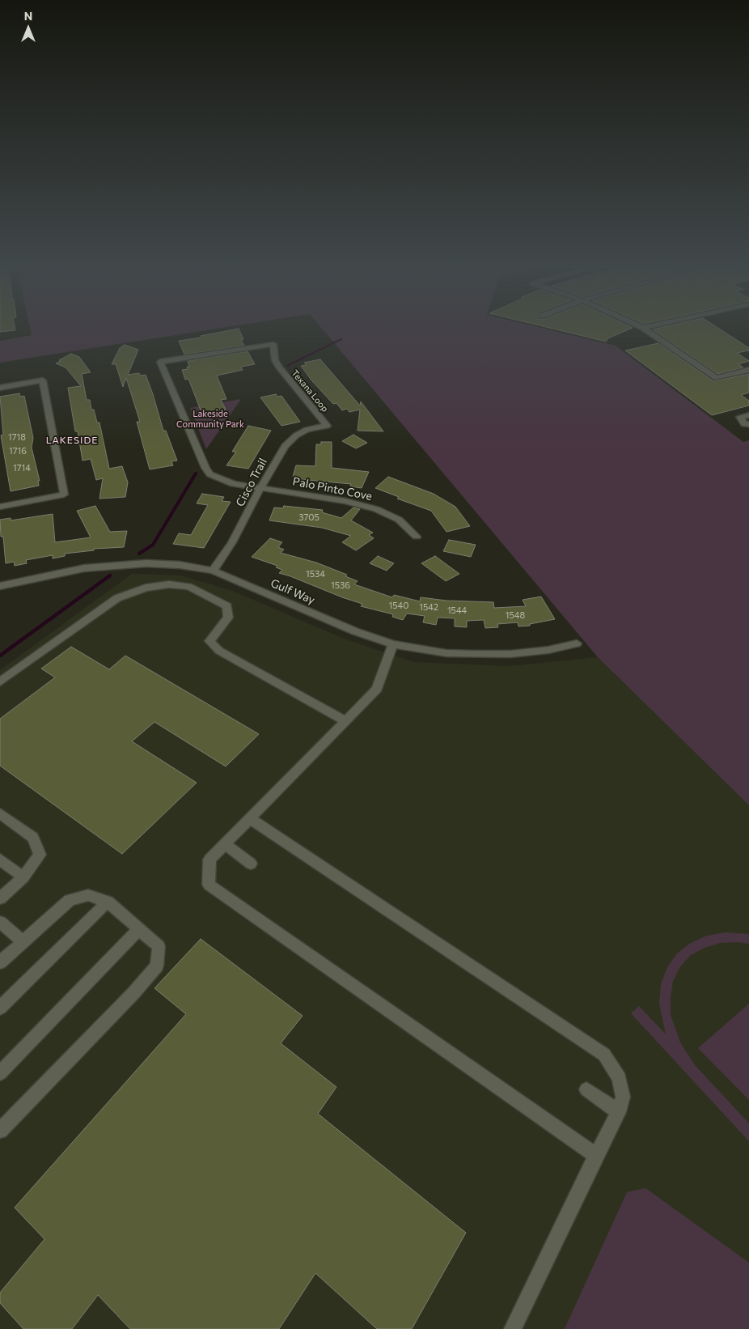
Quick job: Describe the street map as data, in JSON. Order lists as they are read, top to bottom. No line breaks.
{"streets":{"street":["Texana Loop","Cisco Trail","Palo Pinto Cove","Gulf Way"]},"crossings":[["Texana Loop","Cisco Trail"],["Texana Loop","Palo Pinto Cove"],["Cisco Trail","Palo Pinto Cove"],["Cisco Trail","Gulf Way"]],"districts":["LAKESIDE"],"parks":["Lakeside Community Park"],"house_numbers":["1718","1716","1714","3705","1534","1536","1540","1542","1544","1548"],"north":"top"}
